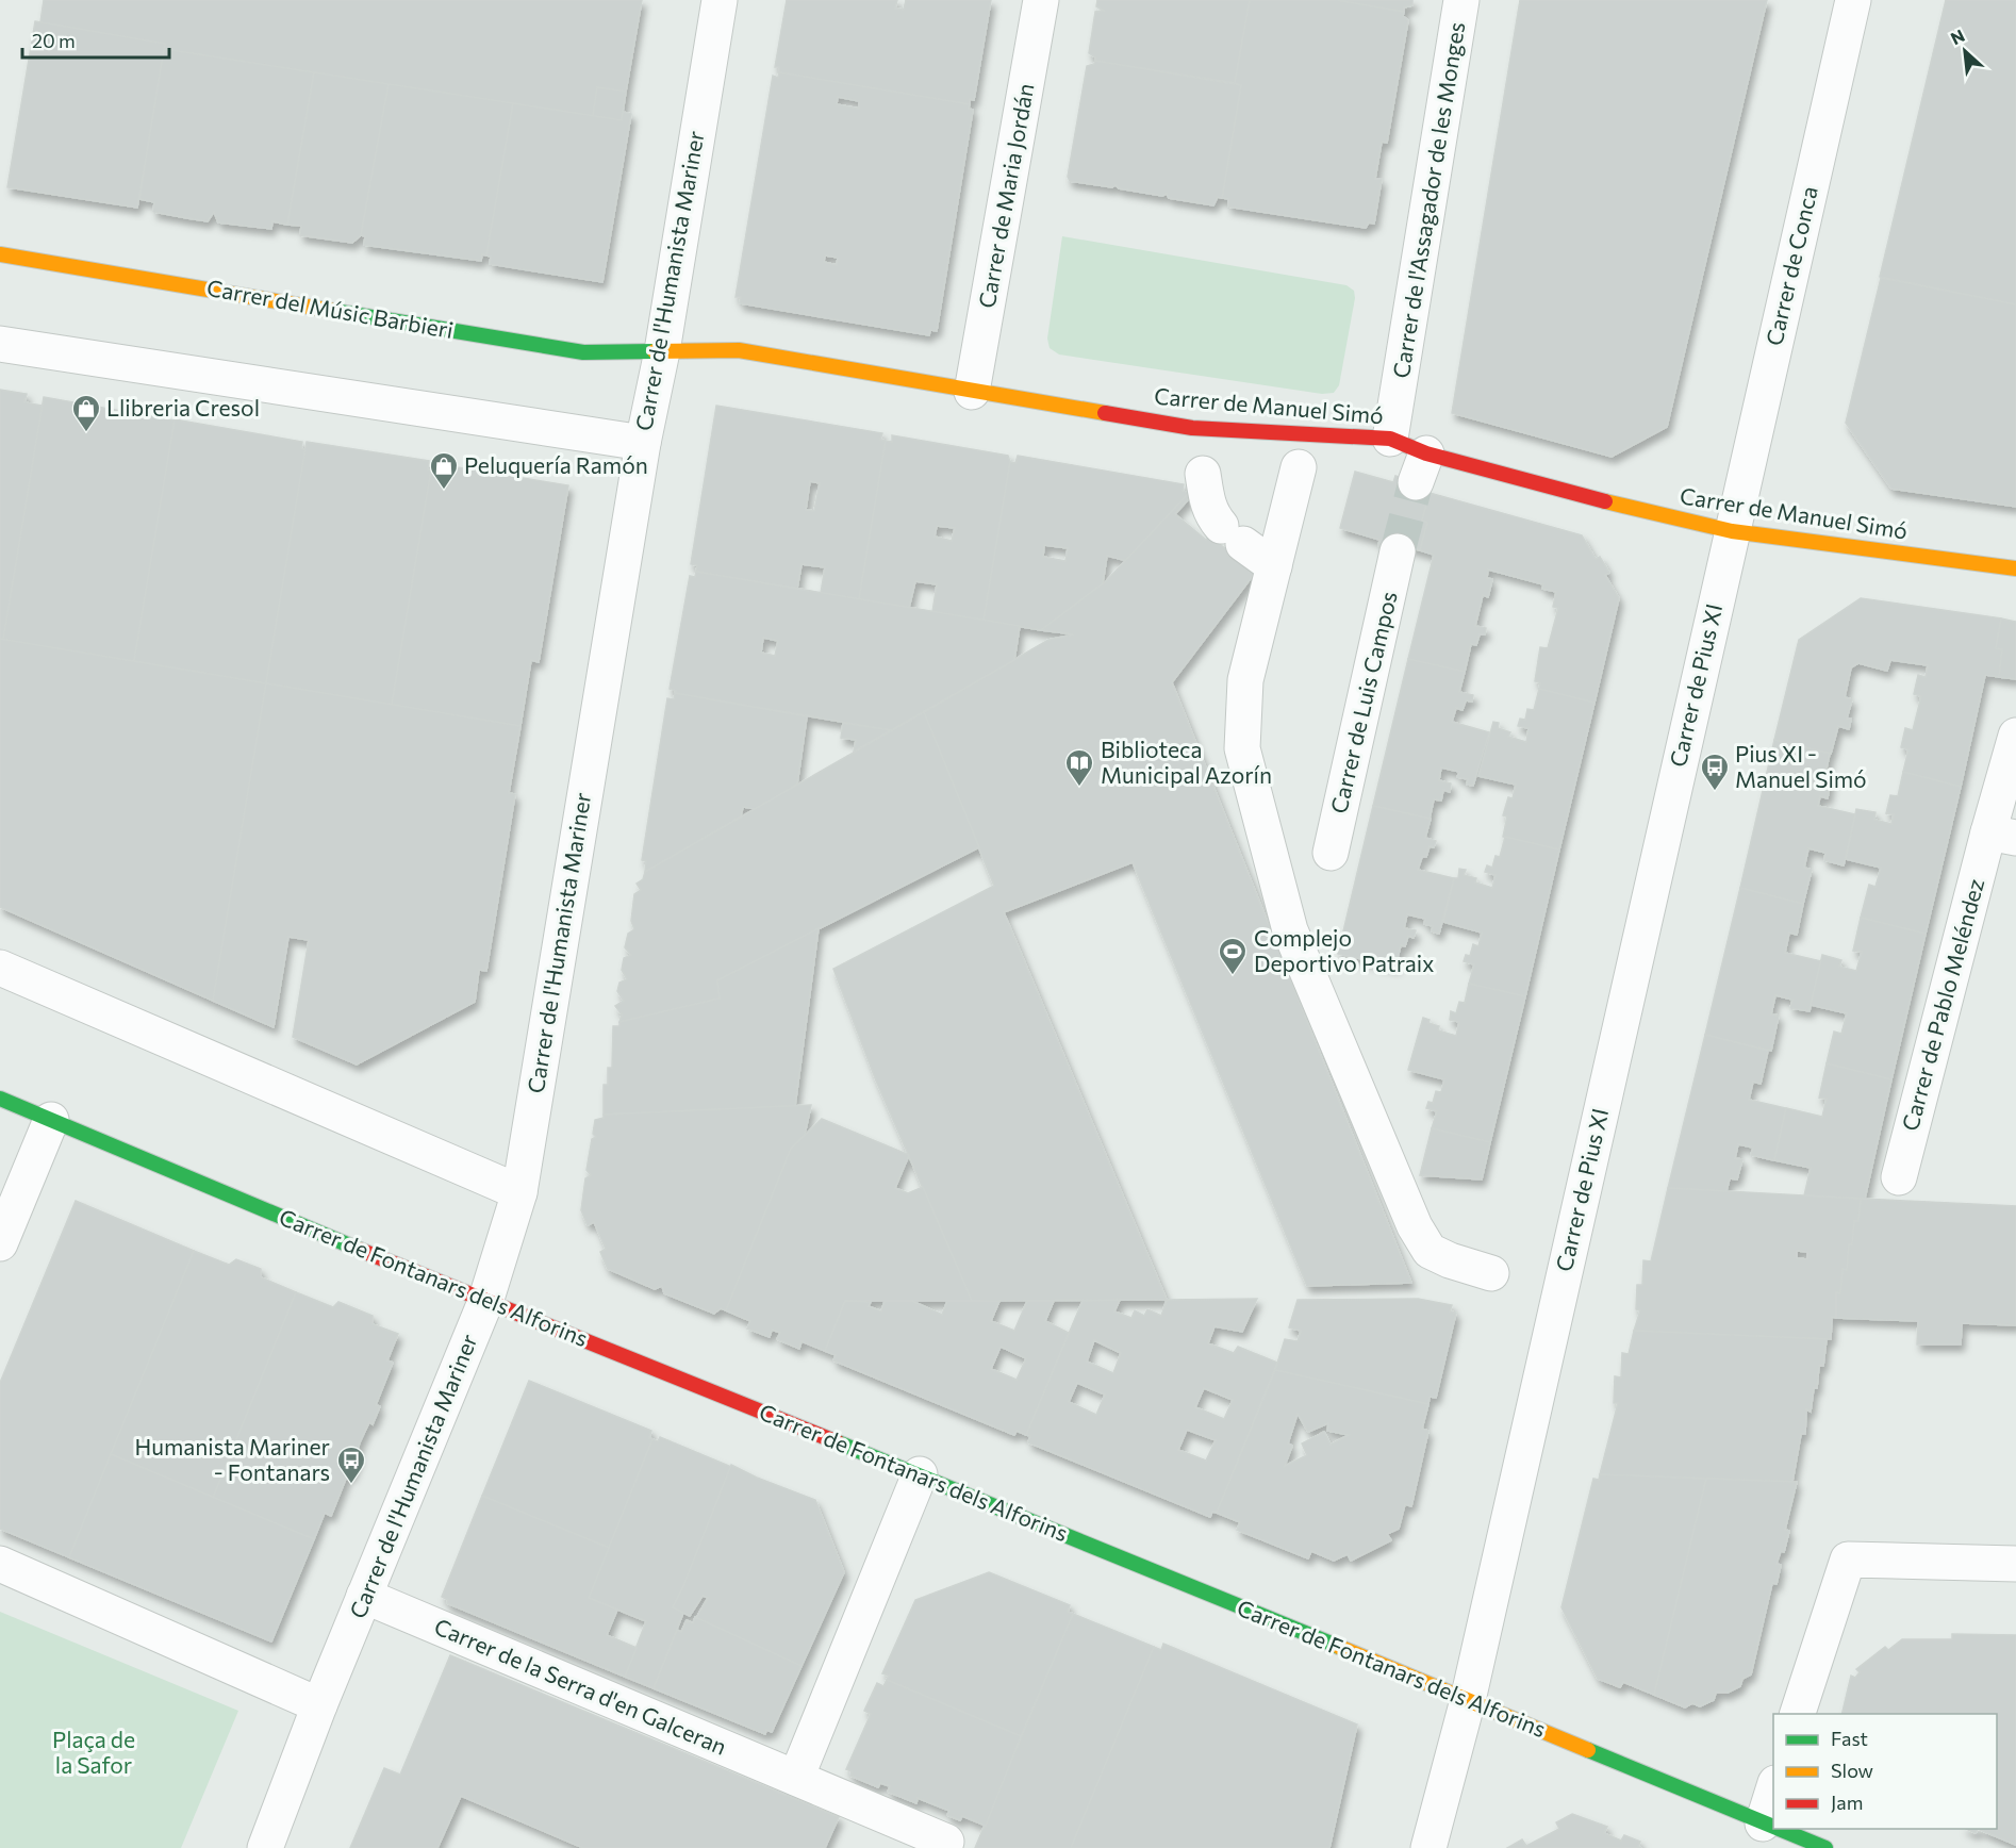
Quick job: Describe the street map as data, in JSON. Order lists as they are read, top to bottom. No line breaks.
{"streets":{"street":["Carrer de Maria Jordán","Carrer de l'Assagador de les Monges","Carrer de Conca","Carrer de l'Humanista Mariner","Carrer del Músic Barbieri","Carrer de Manuel Simó","Carrer de Pius XI","Carrer de Luis Campos","Carrer de Pablo Meléndez","Carrer de Fontanars dels Alforins","Carrer de la Serra d'en Galceran"]},"crossings":[["Carrer de Maria Jordán","Carrer de Manuel Simó"],["Carrer de l'Assagador de les Monges","Carrer de Manuel Simó"],["Carrer de Conca","Carrer de Manuel Simó"],["Carrer de Conca","Carrer de Pius XI"],["Carrer de l'Humanista Mariner","Carrer del Músic Barbieri"],["Carrer de l'Humanista Mariner","Carrer de Manuel Simó"],["Carrer de l'Humanista Mariner","Carrer de Fontanars dels Alforins"],["Carrer de l'Humanista Mariner","Carrer de la Serra d'en Galceran"],["Carrer del Músic Barbieri","Carrer de Manuel Simó"],["Carrer de Manuel Simó","Carrer de Pius XI"],["Carrer de Pius XI","Carrer de Fontanars dels Alforins"]],"parks":["Plaça de la Safor"],"places":{"shop":["Llibreria Cresol","Peluquería Ramón"],"library":["Biblioteca Municipal Azorín"],"bus stop":["Pius XI - Manuel Simó","Humanista Mariner - Fontanars"],"sports":["Complejo Deportivo Patraix"]},"legend":["Fast","Slow","Jam"],"scale_bar":"20 m","north":"top left"}
